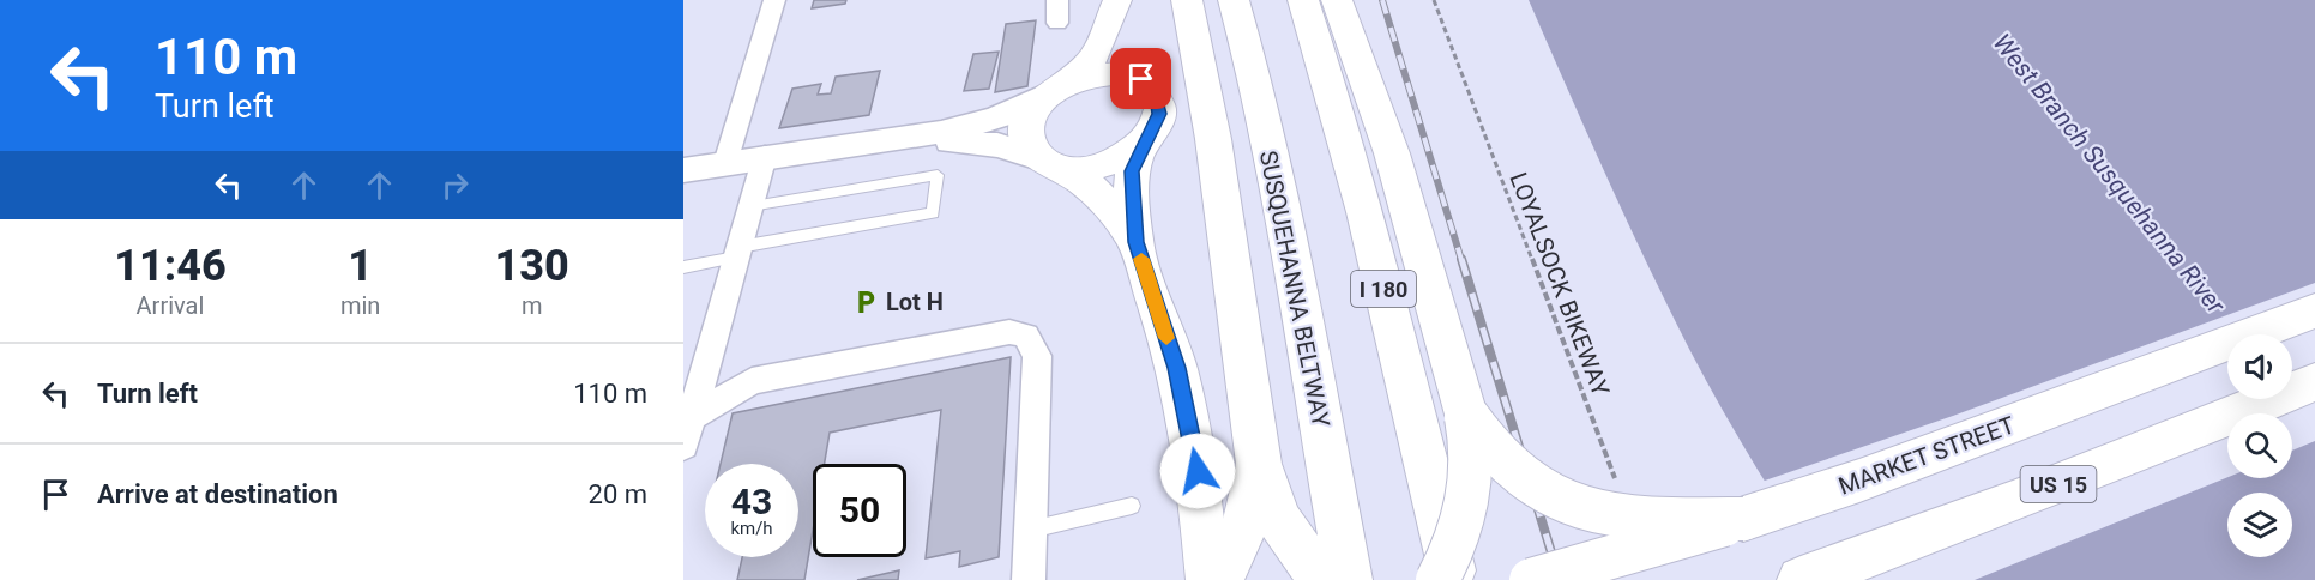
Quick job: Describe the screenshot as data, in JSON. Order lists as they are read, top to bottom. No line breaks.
{"streets":{"highway":["SUSQUEHANNA BELTWAY","I 180","MARKET STREET","US 15"],"path":["LOYALSOCK BIKEWAY"]},"water":["West Branch Susquehanna River"],"places":{"parking":["Lot H"]},"page":{"turn":["110 m","Turn left"],"eta":["11:46","Arrival","1","min","130","m"],"list":[{"name":"Turn left","value":"110 m"},{"name":"Arrive at destination","value":"20 m"}],"speed":"43 km/h","limit":"50"}}
